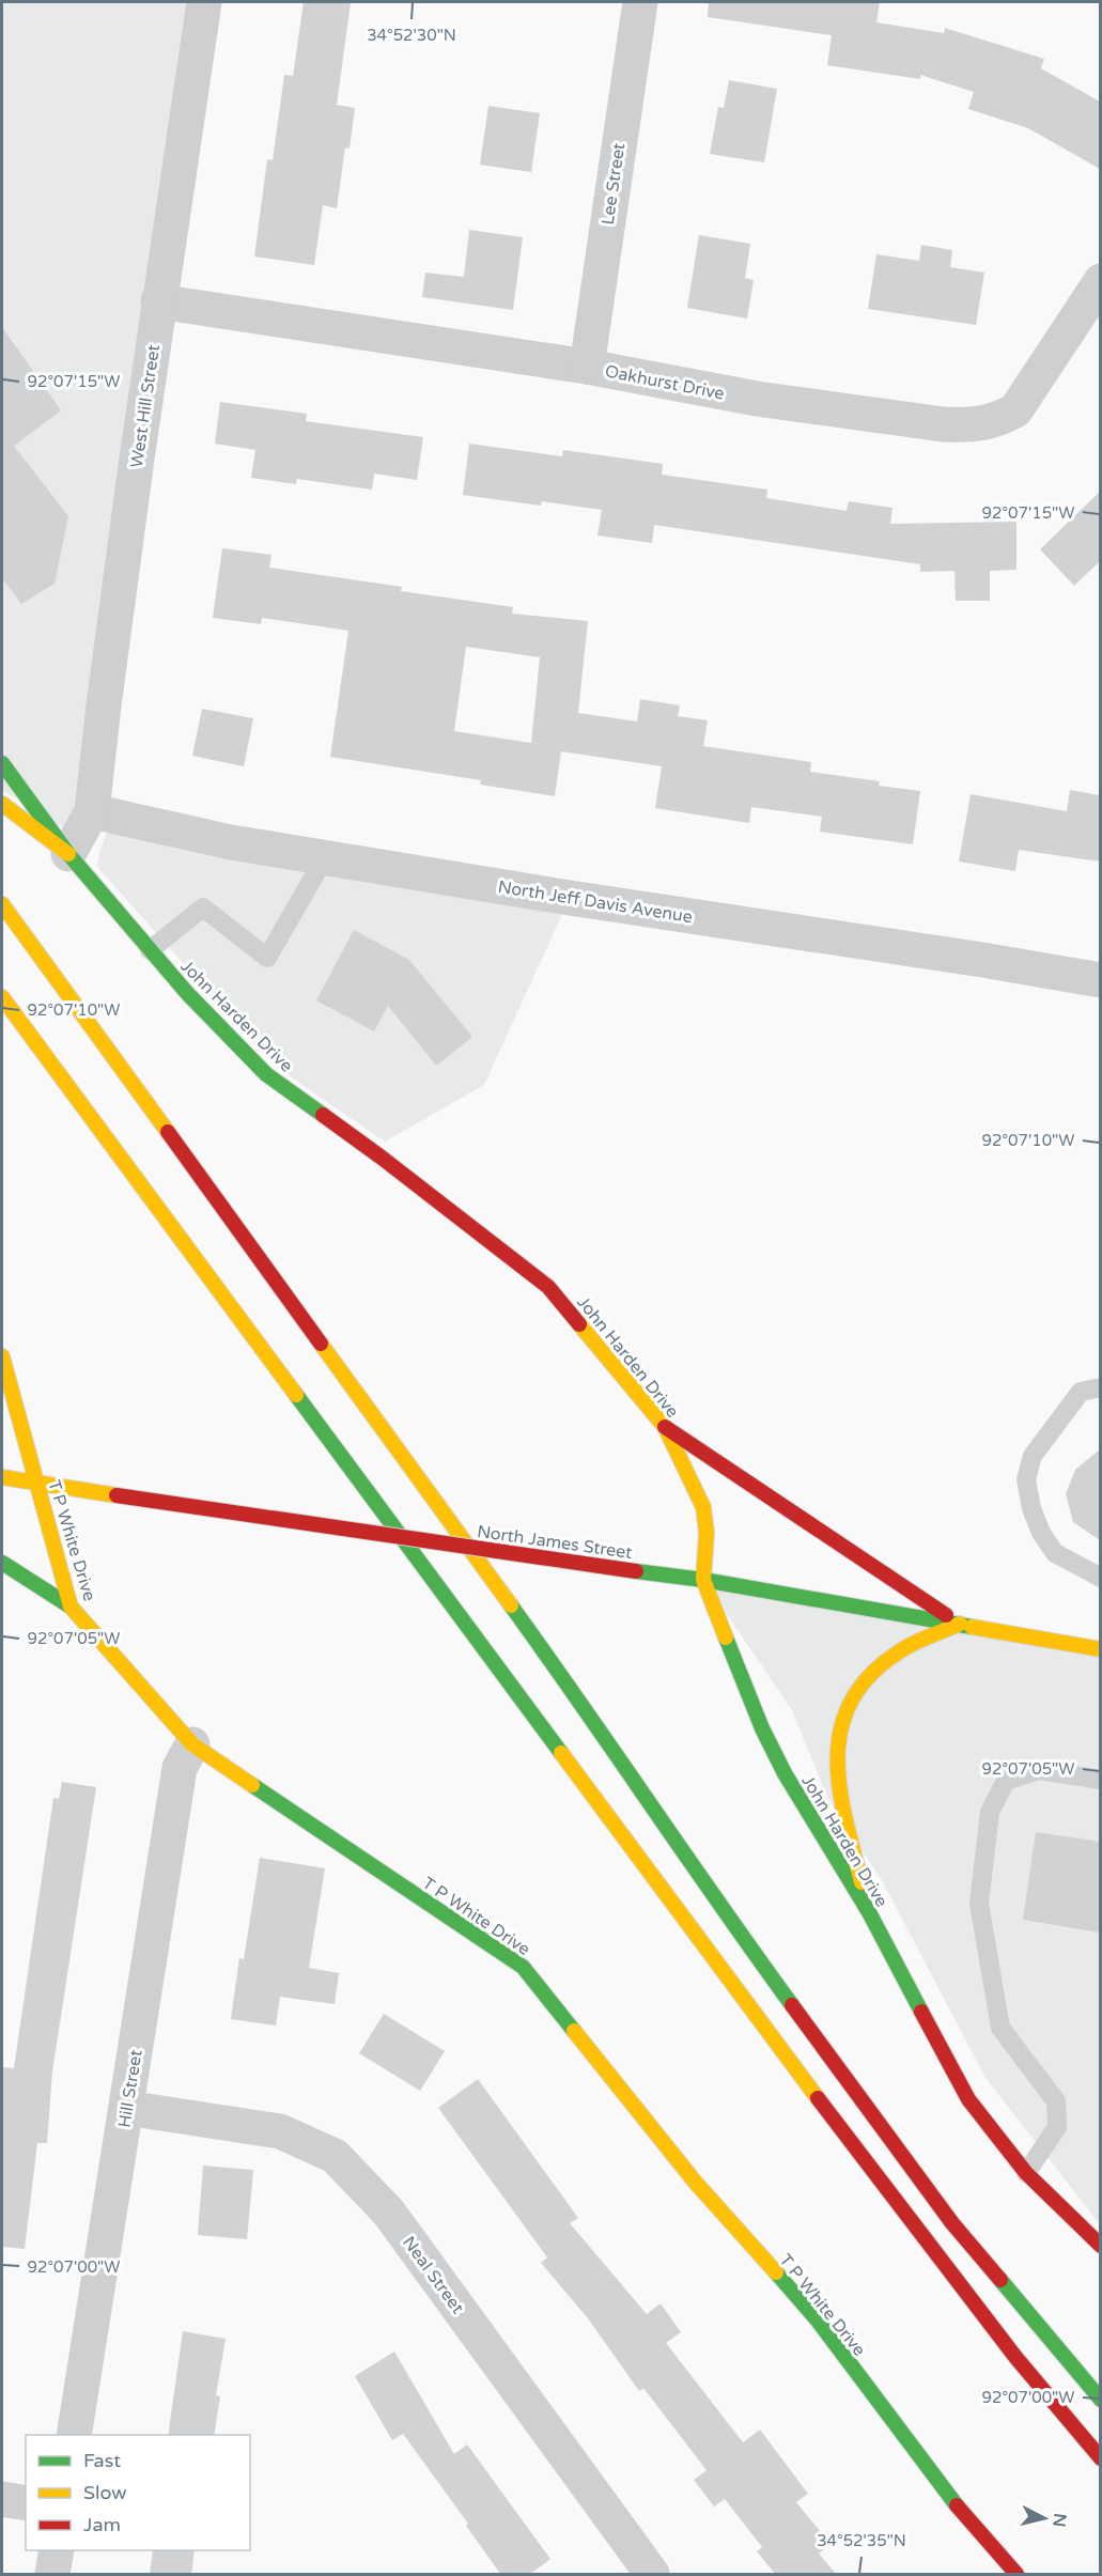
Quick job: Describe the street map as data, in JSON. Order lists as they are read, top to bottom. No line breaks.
{"streets":{"main road":["John Harden Drive","T P White Drive","North James Street"],"street":["Lee Street","Oakhurst Drive","West Hill Street","North Jeff Davis Avenue","Hill Street","Neal Street"]},"crossings":[["Lee Street","Oakhurst Drive"],["Oakhurst Drive","West Hill Street"],["West Hill Street","North Jeff Davis Avenue"],["John Harden Drive","North James Street"],["T P White Drive","North James Street"],["T P White Drive","Hill Street"],["Hill Street","Neal Street"]],"legend":["Fast","Slow","Jam"],"north":"right","coordinates":["34°52'30\"N","92°07'15\"W","92°07'10\"W","92°07'05\"W","92°07'00\"W","34°52'35\"N"]}
